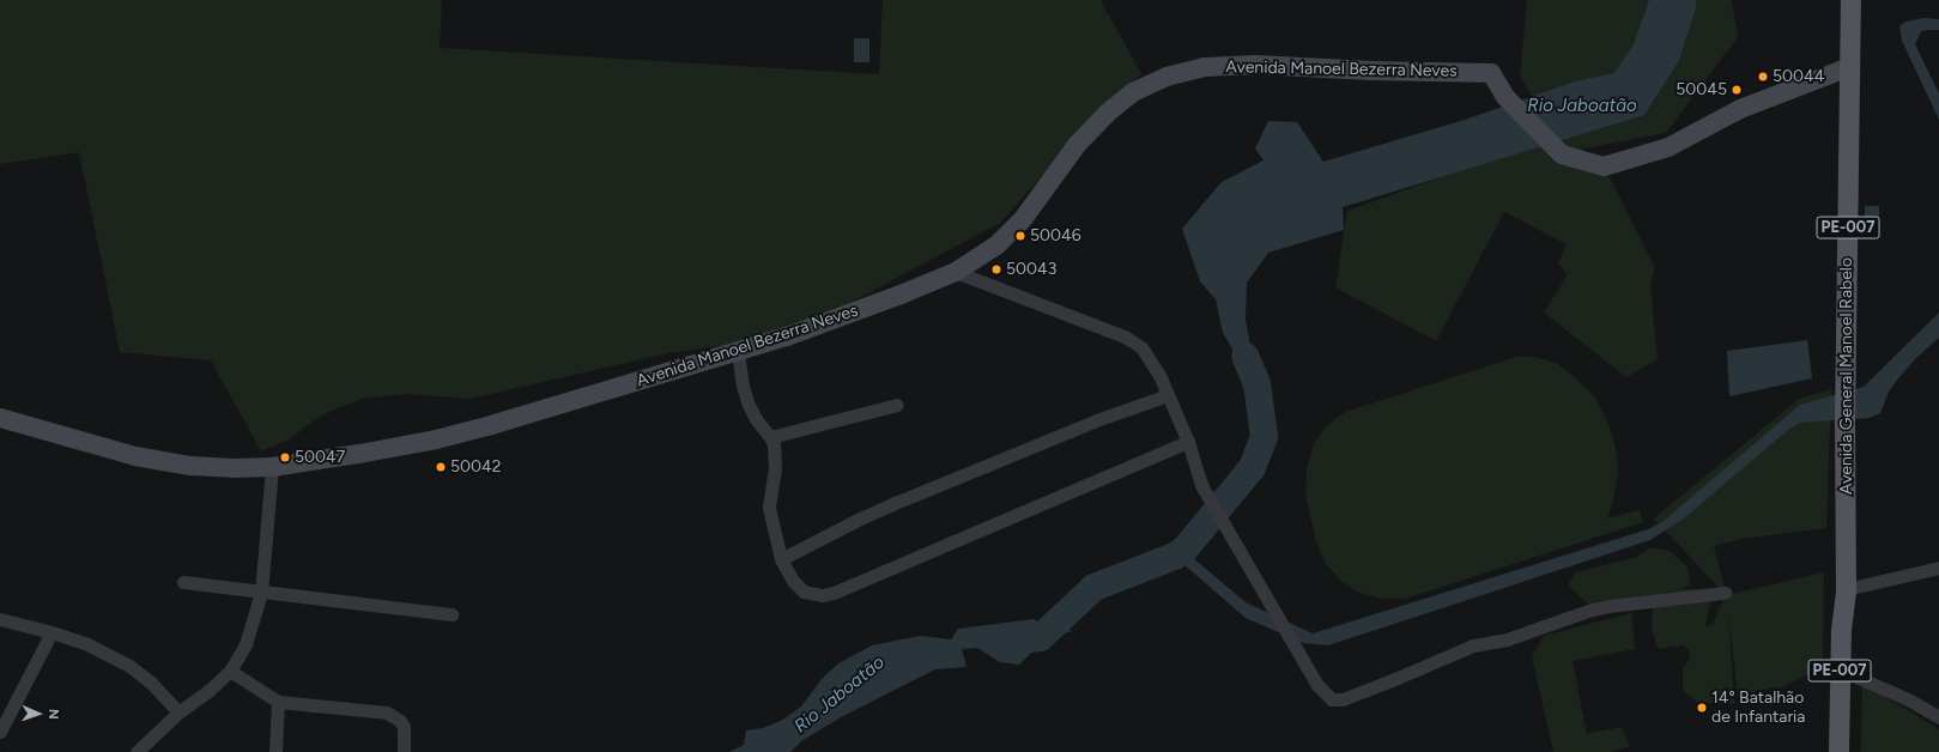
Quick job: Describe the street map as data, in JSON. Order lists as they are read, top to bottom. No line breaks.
{"streets":{"main road":["PE-007","Avenida General Manoel Rabelo"],"street":["Avenida Manoel Bezerra Neves"]},"crossings":[["Avenida Manoel Bezerra Neves","Avenida General Manoel Rabelo"]],"water":["Rio Jaboatão"],"places":["50044","50045","50046","50043","50047","50042","14° Batalhão de Infantaria"],"north":"right"}
